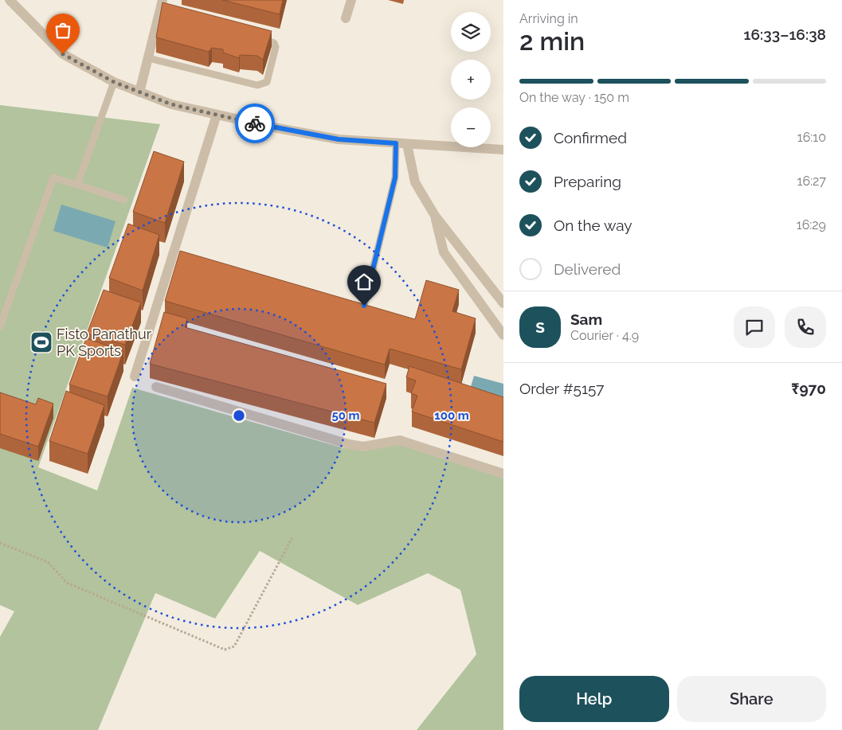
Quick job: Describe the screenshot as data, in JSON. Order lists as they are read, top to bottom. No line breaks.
{"places":{"sports":["Fisto Panathur PK Sports"]},"page":{"heading":["2 min","Arriving in","16:33–16:38"],"panel":["Sam","Courier · 4.9","Order #5157","₹970"],"map_buttons":["+","−"],"bar":"On the way · 150 m","list":[["Confirmed","16:10"],["Preparing","16:27"],["On the way","16:29"],"Delivered"],"round":"S","buttons":["Help","Share"]},"rings":["50 m","100 m"]}
